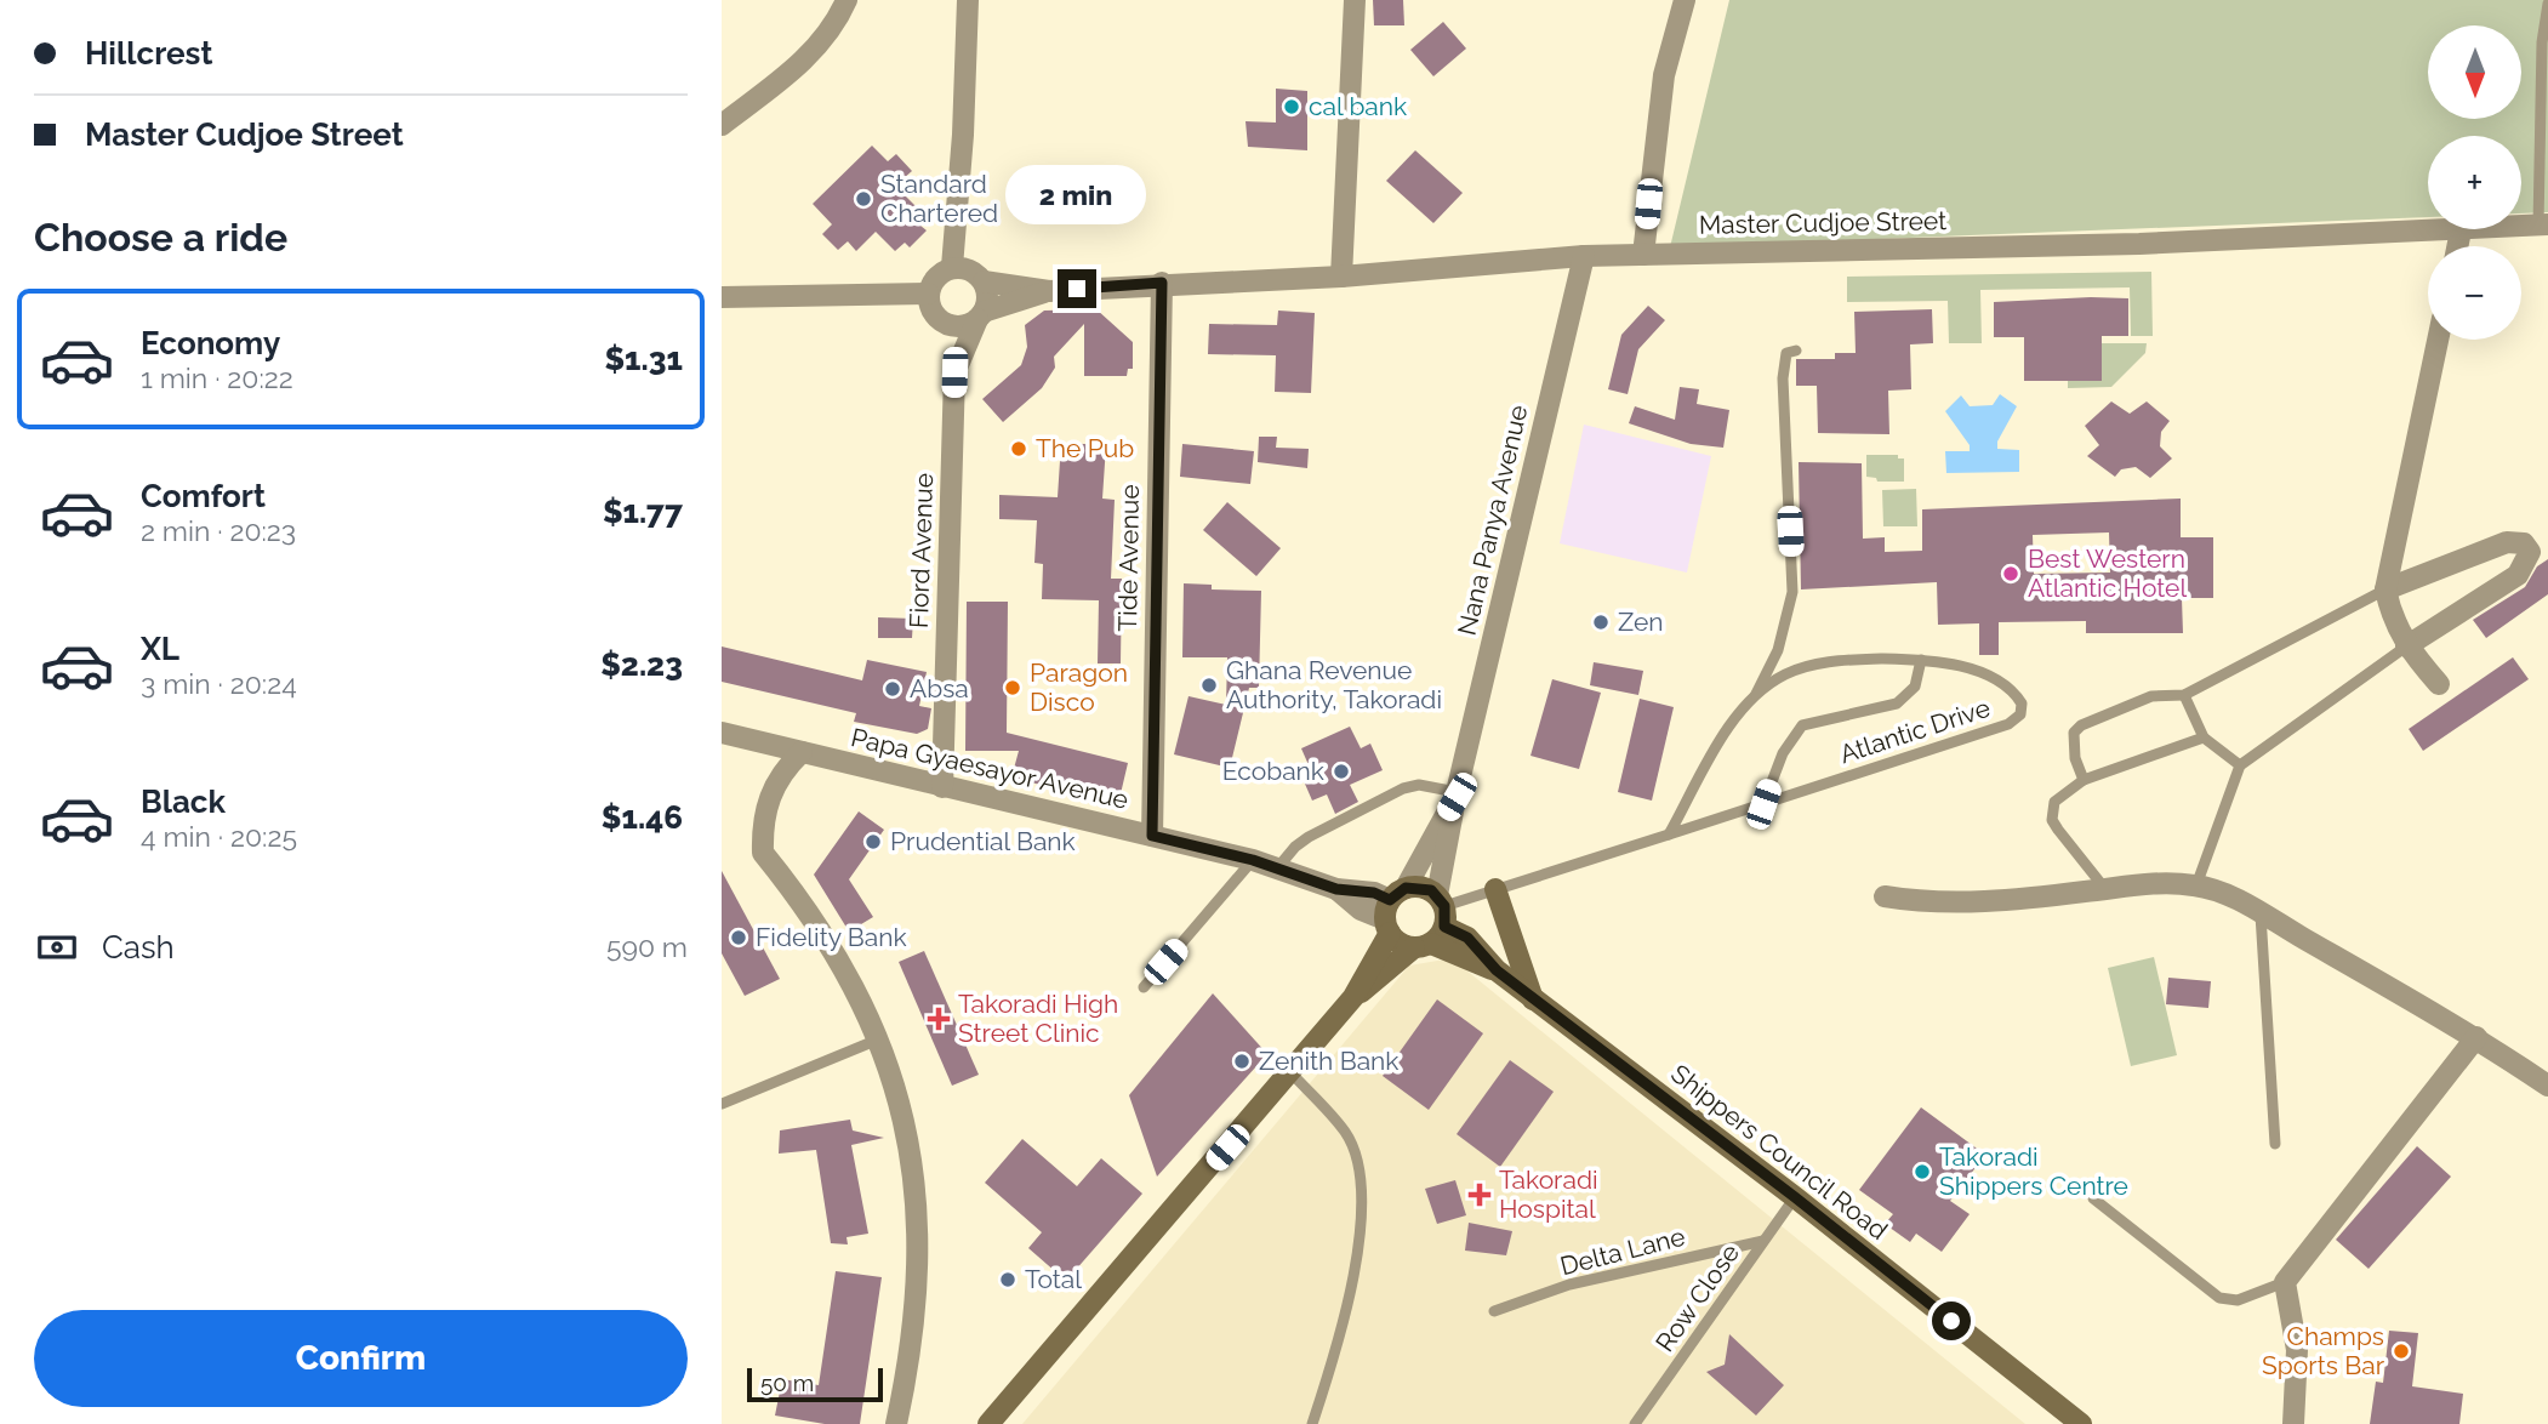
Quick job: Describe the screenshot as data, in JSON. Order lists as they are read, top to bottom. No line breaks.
{"streets":{"street":["Master Cudjoe Street","Nana Panya Avenue","Fiord Avenue","Tide Avenue","Papa Gyaesayor Avenue","Shippers Council Road"],"lane":["Atlantic Drive","Delta Lane","Row Close"]},"crossings":[["Master Cudjoe Street","Nana Panya Avenue"],["Master Cudjoe Street","Fiord Avenue"],["Master Cudjoe Street","Tide Avenue"],["Nana Panya Avenue","Atlantic Drive"],["Nana Panya Avenue","Papa Gyaesayor Avenue"],["Nana Panya Avenue","Shippers Council Road"],["Fiord Avenue","Papa Gyaesayor Avenue"],["Tide Avenue","Papa Gyaesayor Avenue"],["Atlantic Drive","Shippers Council Road"],["Shippers Council Road","Row Close"],["Delta Lane","Row Close"]],"places":{"other":["cal bank","Standard Chartered","The Pub","Best Western Atlantic Hotel","Zen","Ghana Revenue Authority, Takoradi","Paragon Disco","Absa","Ecobank","Prudential Bank","Fidelity Bank","Zenith Bank","Takoradi Shippers Centre","Total","Champs Sports Bar"],"health":["Takoradi High Street Clinic","Takoradi Hospital"]},"scale_bar":"50 m","north":"bottom","page":{"banner":["Hillcrest","Master Cudjoe Street"],"map_buttons":["+","−"],"bubble":"2 min","heading":"Choose a ride","list":[{"name":"Economy","note":"1 min · 20:22","value":"$1.31"},{"name":"Comfort","note":"2 min · 20:23","value":"$1.77"},{"name":"XL","note":"3 min · 20:24","value":"$2.23"},{"name":"Black","note":"4 min · 20:25","value":"$1.46"}],"pay":["Cash","590 m"],"buttons":"Confirm","scale":"50 m"}}
